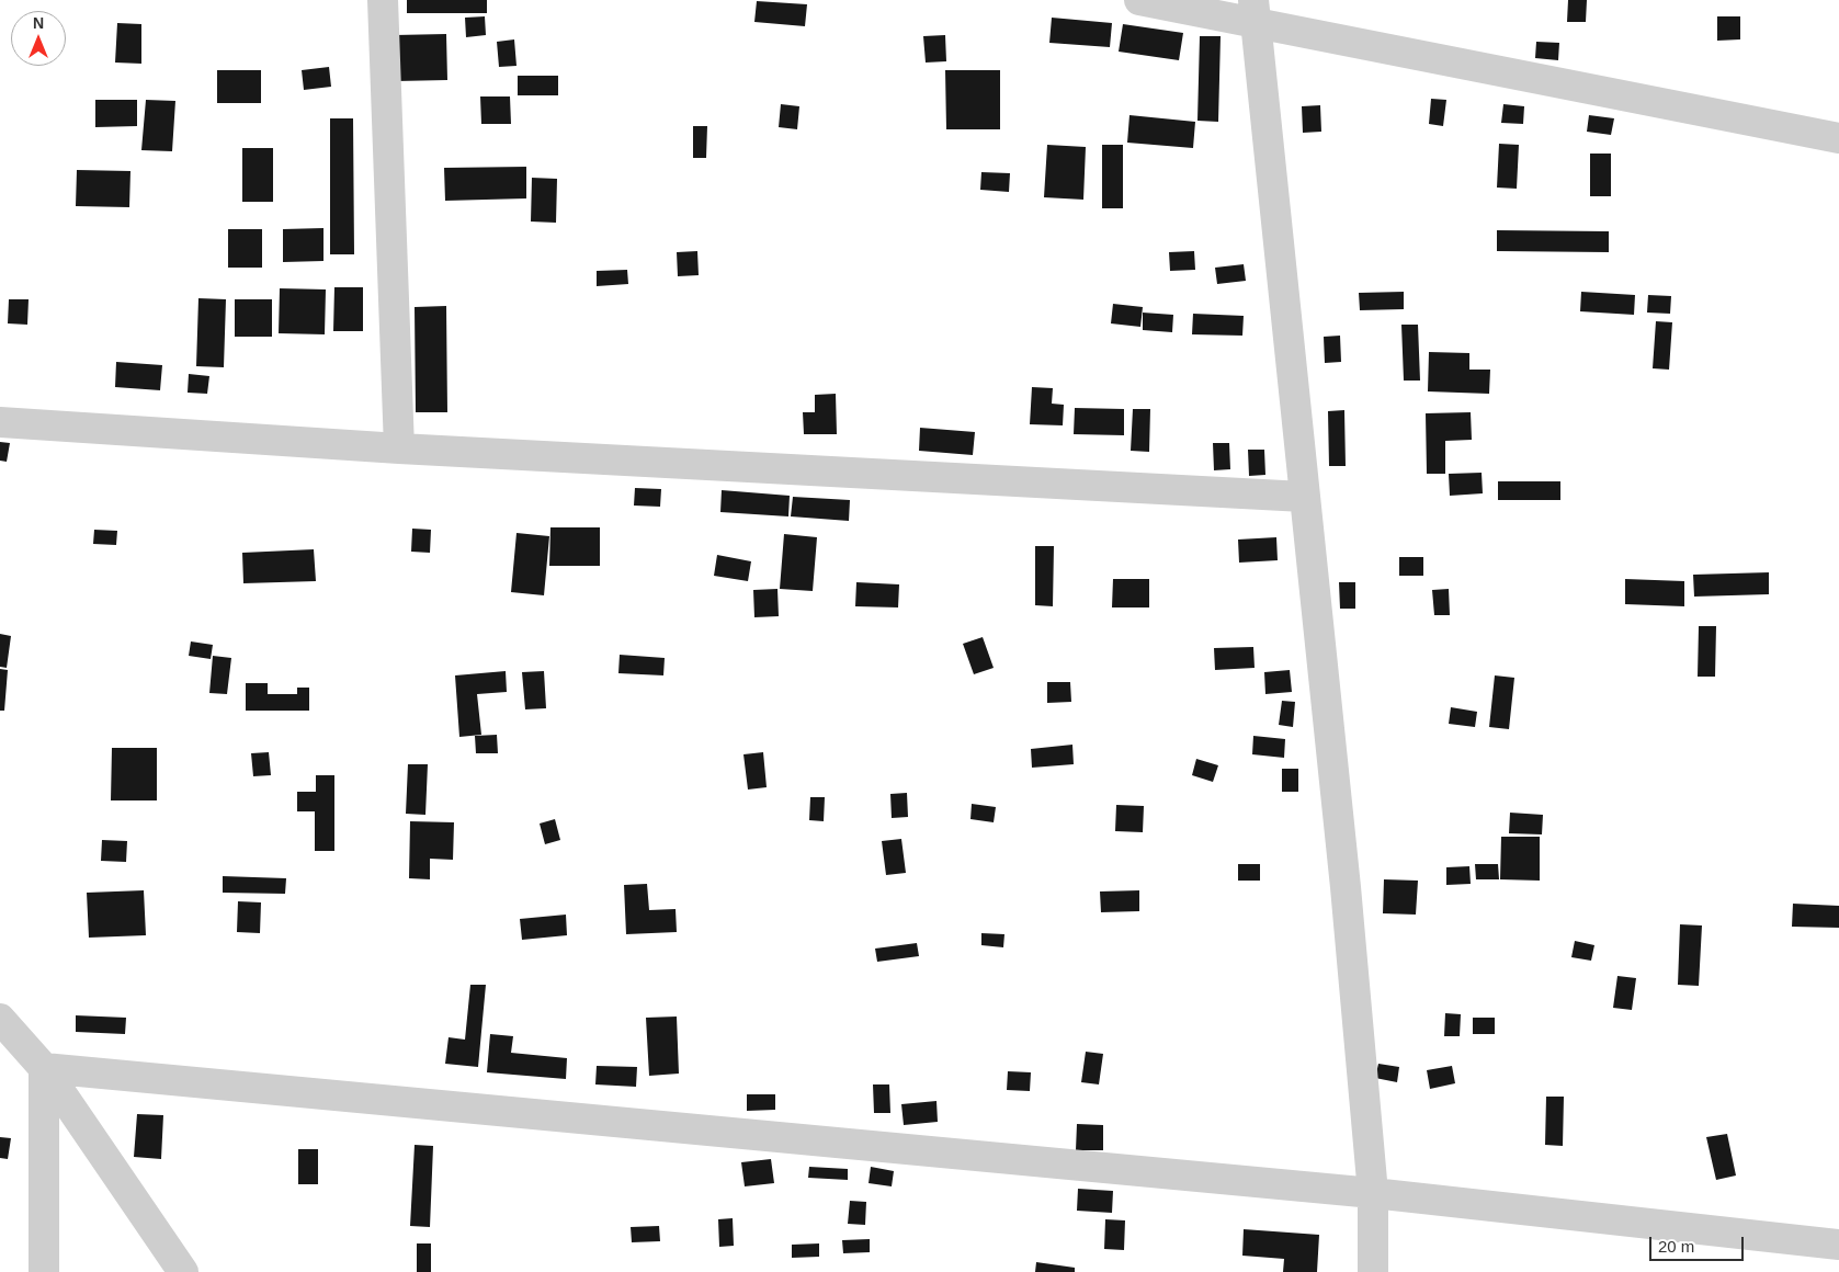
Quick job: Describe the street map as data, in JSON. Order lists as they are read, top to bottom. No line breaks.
{"scale_bar":"20 m","north":"top"}
